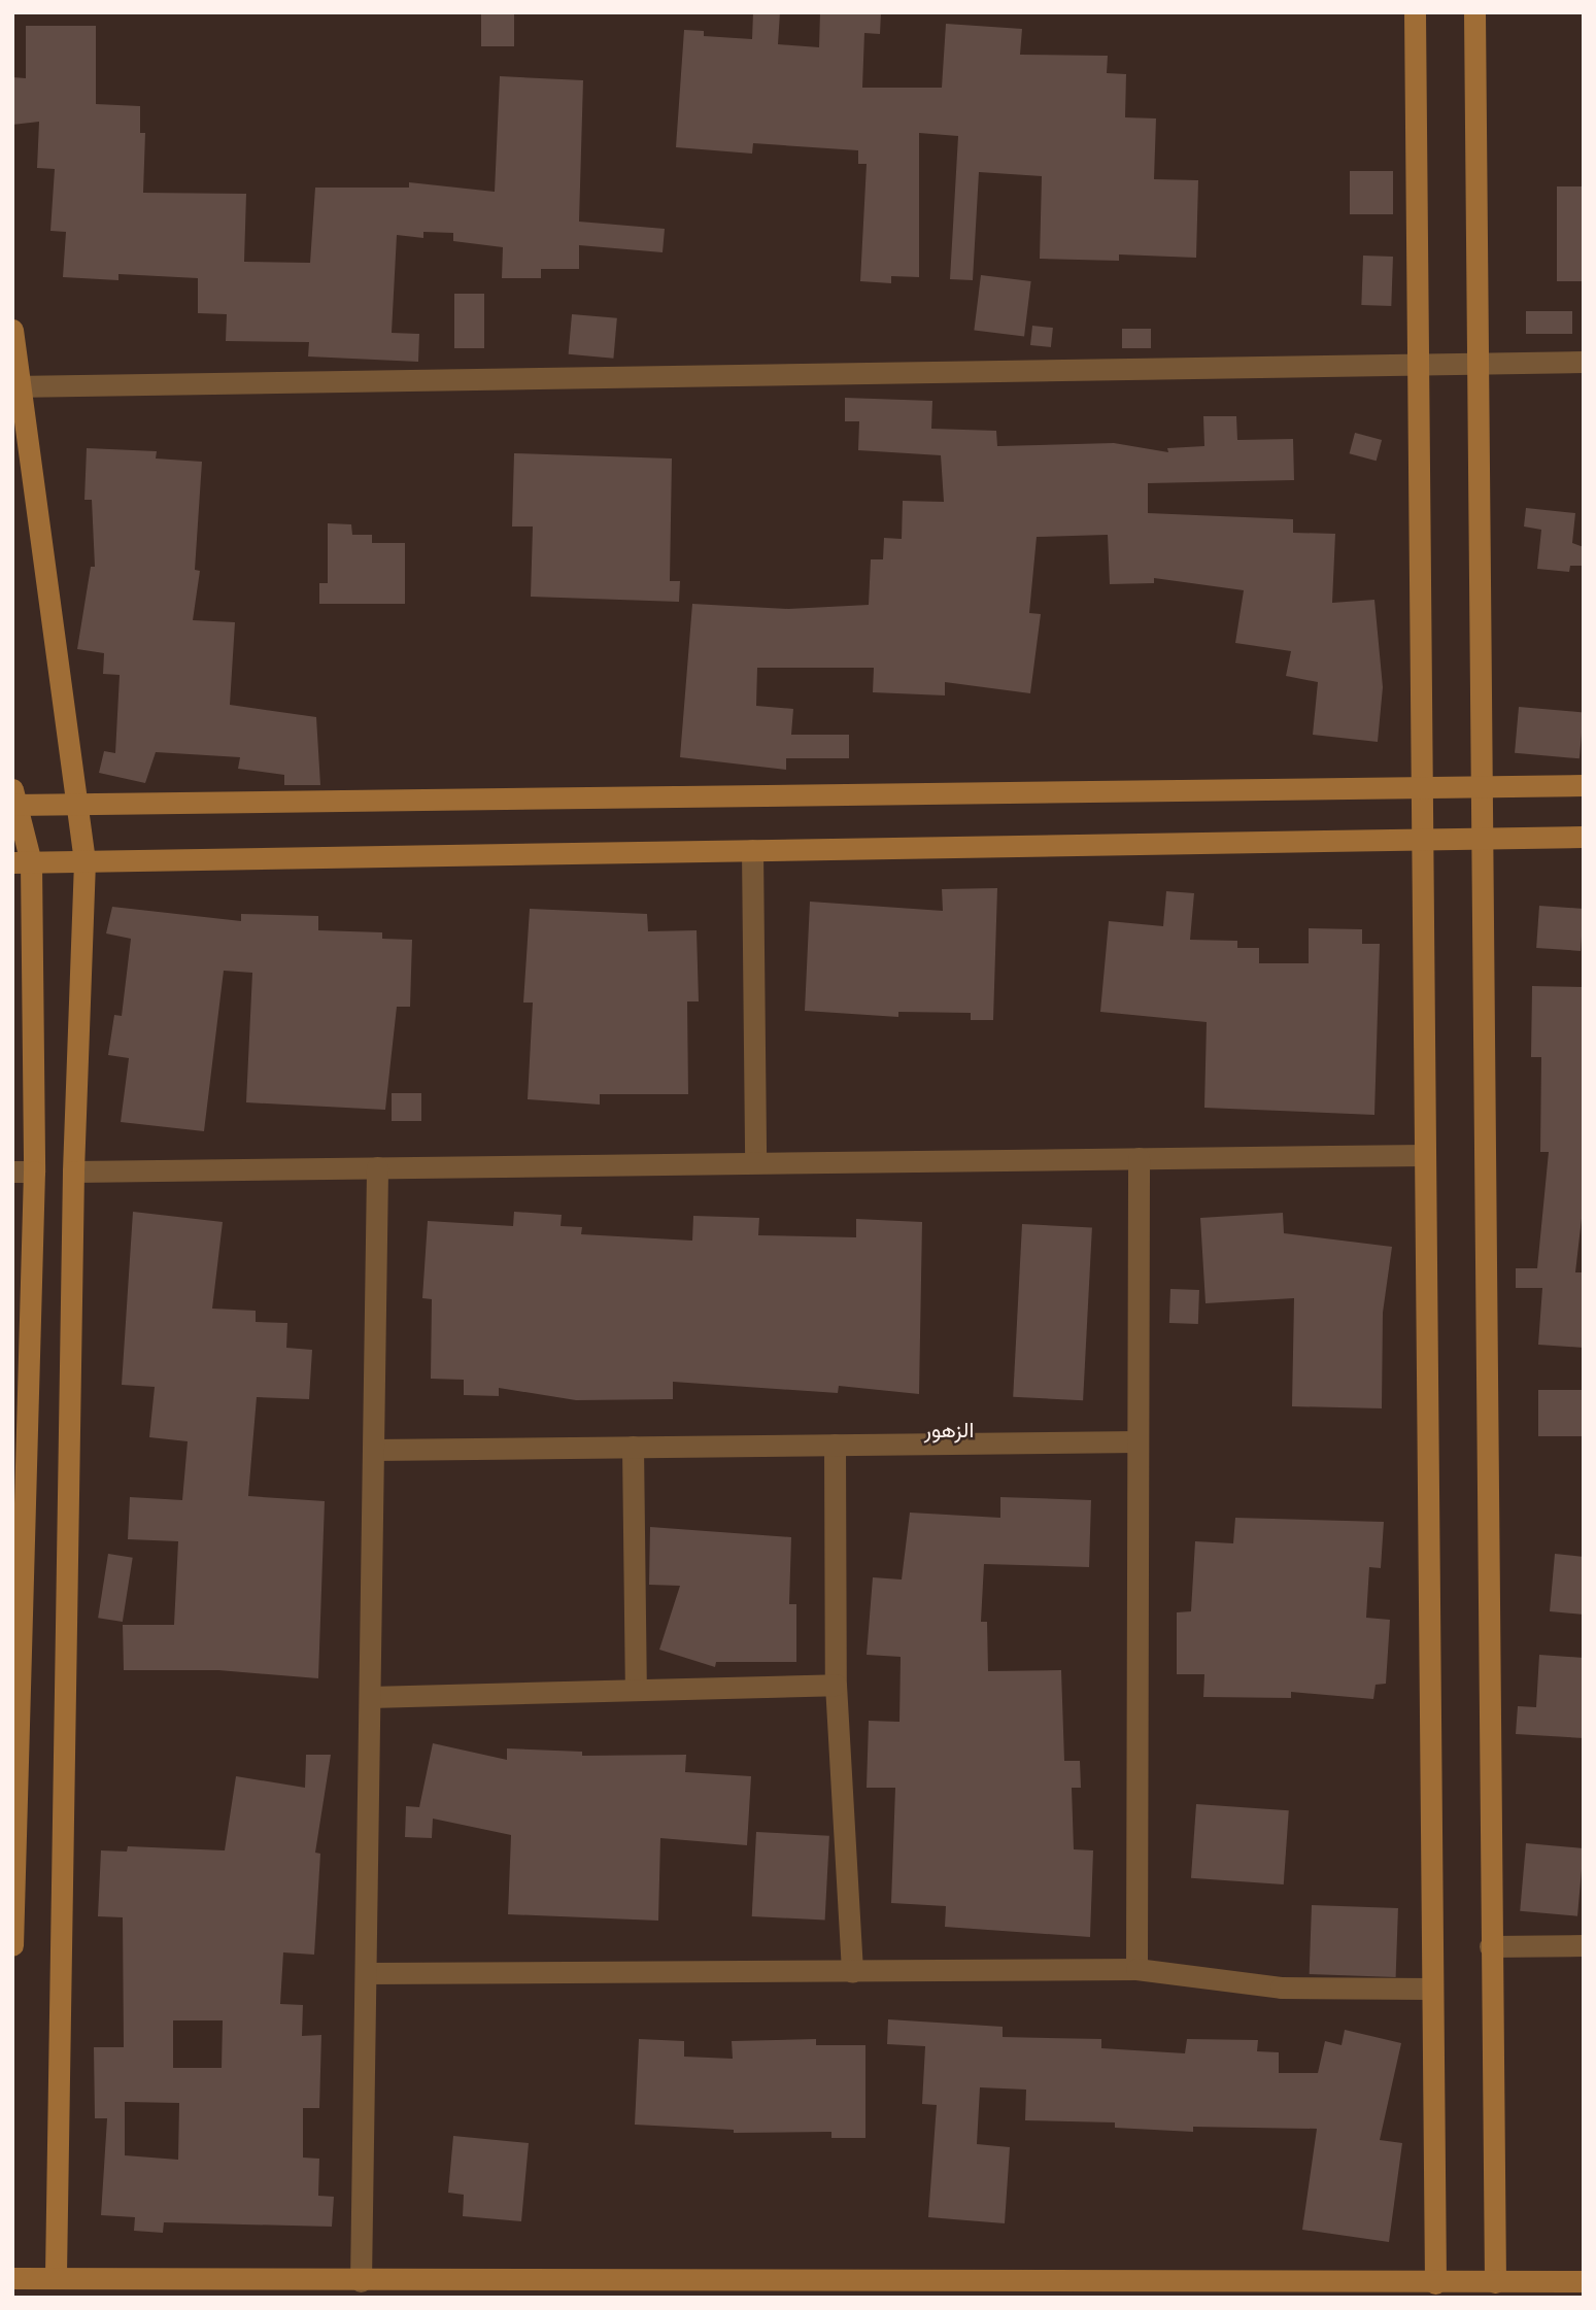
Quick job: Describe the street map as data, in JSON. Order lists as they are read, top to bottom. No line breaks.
{"districts":["الزهور"]}
